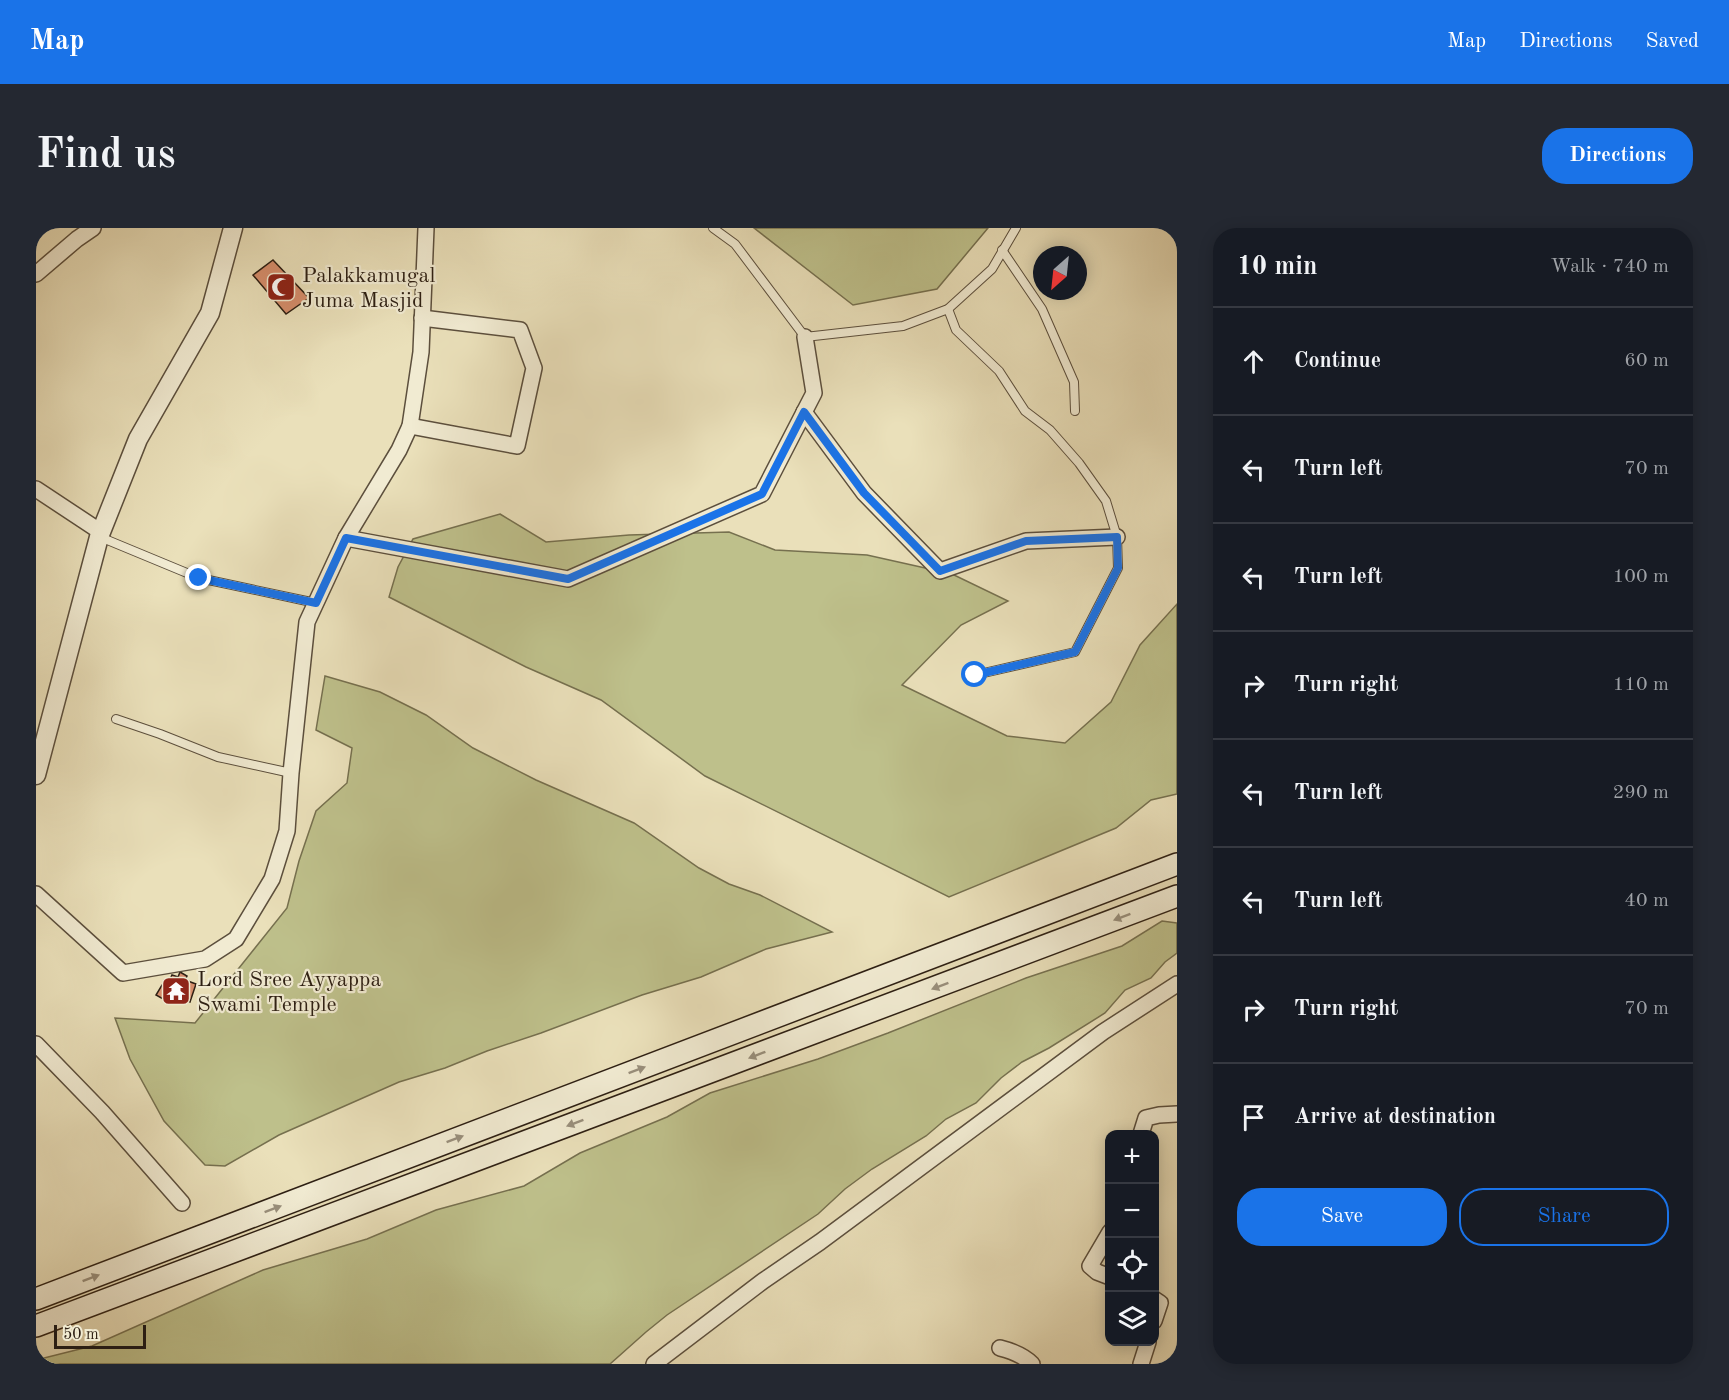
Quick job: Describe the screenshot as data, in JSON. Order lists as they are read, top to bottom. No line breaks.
{"places":{"mosque":["Palakkamugal Juma Masjid"],"temple":["Lord Sree Ayyappa Swami Temple"]},"scale_bar":"50 m","north":"bottom left","page":{"header":"Map","nav":["Map","Directions","Saved"],"buttons":["Directions",["Save","Share"]],"title":"Find us","heading":["10 min","Walk · 740 m"],"list":[["Continue","60 m"],["Turn left","70 m"],["Turn left","100 m"],["Turn right","110 m"],["Turn left","290 m"],["Turn left","40 m"],["Turn right","70 m"],"Arrive at destination"],"map_buttons":["+","−"],"scale":"50 m"}}
